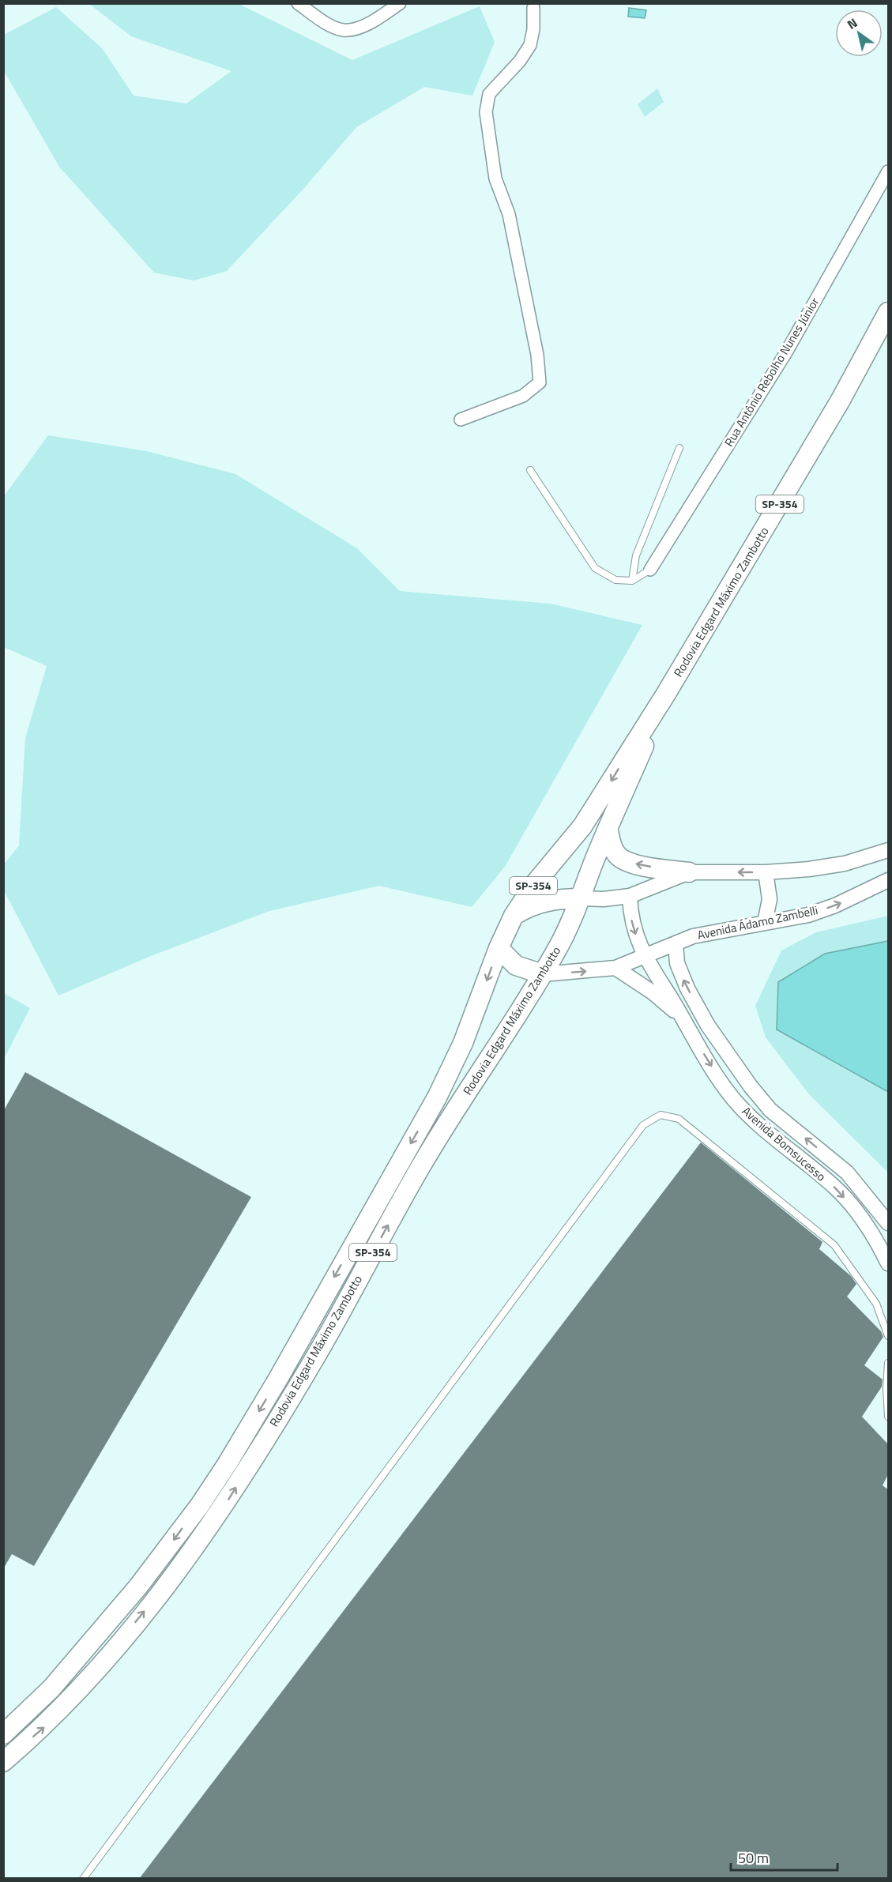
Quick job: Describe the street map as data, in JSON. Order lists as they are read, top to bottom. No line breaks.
{"streets":{"main road":["SP-354","Rodovia Edgard Máximo Zambotto"],"street":["Rua Antônio Rebolho Nunes Júnior","Avenida Ádamo Zambelli","Avenida Bomsucesso"]},"crossings":[["Rodovia Edgard Máximo Zambotto","Avenida Ádamo Zambelli"],["Avenida Ádamo Zambelli","Avenida Bomsucesso"]],"scale_bar":"50 m","north":"top left"}
